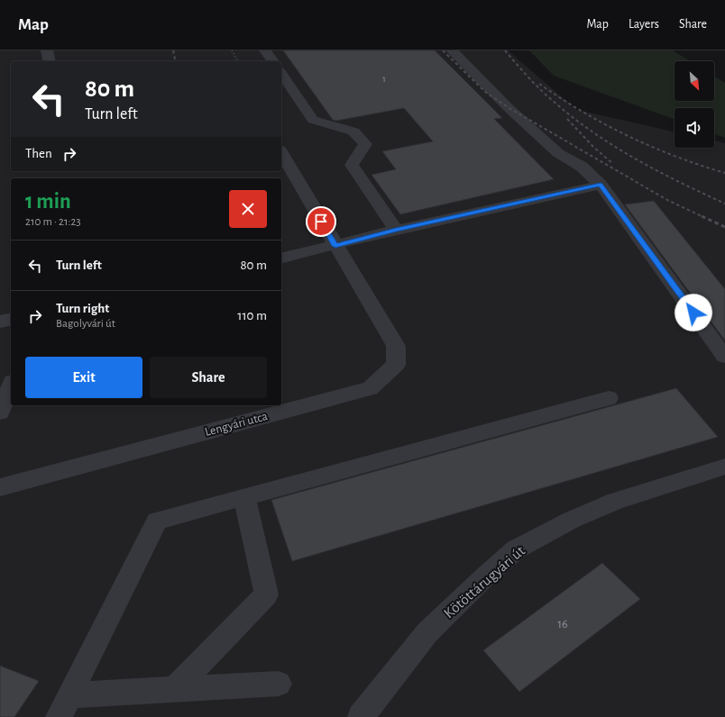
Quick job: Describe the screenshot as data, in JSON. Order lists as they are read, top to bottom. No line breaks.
{"streets":{"street":["Lengyári utca","Kötöttárugyári út"]},"house_numbers":["1","16"],"north":"bottom right","page":{"header":"Map","nav":["Map","Layers","Share"],"turn":["80 m","Turn left"],"then":"Then","heading":["1 min","210 m · 21:23"],"list":[{"name":"Turn left","value":"80 m"},{"name":"Turn right","note":"Bagolyvári út","value":"110 m"}],"buttons":["Exit","Share"]}}
